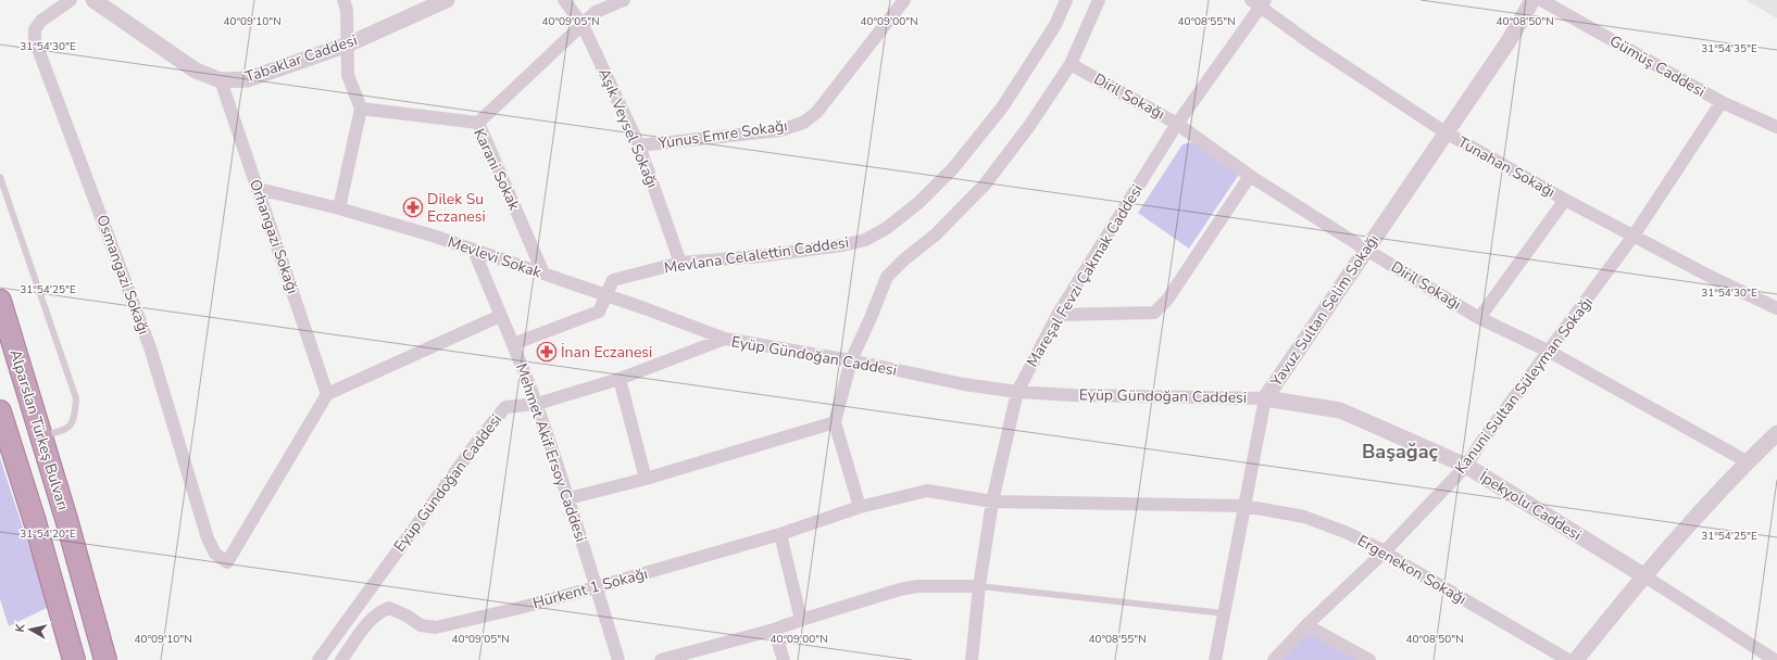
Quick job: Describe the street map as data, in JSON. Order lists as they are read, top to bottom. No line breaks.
{"streets":{"highway":["Alparslan Türkeş Bulvarı"],"street":["Tabaklar Caddesi","Gümüş Caddesi","Diril Sokağı","Aşık Veysel Sokağı","Yunus Emre Sokağı","Tunahan Sokağı","Karani Sokak","Orhangazi Sokağı","Mevlana Celalettin Caddesi","Mevlevi Sokak","Osmangazi Sokağı","Mareşal Fevzi Çakmak Caddesi","Yavuz Sultan Selim Sokağı","Eyüp Gündoğan Caddesi","Kanuni Sultan Süleyman Sokağı","Mehmet Akif Ersoy Caddesi","İpekyolu Caddesi","Ergenekon Sokağı","Hürkent 1 Sokağı"]},"crossings":[["Tabaklar Caddesi","Orhangazi Sokağı"],["Gümüş Caddesi","Kanuni Sultan Süleyman Sokağı"],["Diril Sokağı","Mareşal Fevzi Çakmak Caddesi"],["Diril Sokağı","Yavuz Sultan Selim Sokağı"],["Diril Sokağı","Kanuni Sultan Süleyman Sokağı"],["Aşık Veysel Sokağı","Yunus Emre Sokağı"],["Aşık Veysel Sokağı","Mevlana Celalettin Caddesi"],["Tunahan Sokağı","Mareşal Fevzi Çakmak Caddesi"],["Tunahan Sokağı","Yavuz Sultan Selim Sokağı"],["Tunahan Sokağı","Kanuni Sultan Süleyman Sokağı"],["Karani Sokak","Mevlevi Sokak"],["Orhangazi Sokağı","Mevlevi Sokak"],["Orhangazi Sokağı","Osmangazi Sokağı"],["Mevlana Celalettin Caddesi","Mevlevi Sokak"],["Mevlana Celalettin Caddesi","Mehmet Akif Ersoy Caddesi"],["Mevlevi Sokak","Eyüp Gündoğan Caddesi"],["Mevlevi Sokak","Mehmet Akif Ersoy Caddesi"],["Mareşal Fevzi Çakmak Caddesi","Eyüp Gündoğan Caddesi"],["Mareşal Fevzi Çakmak Caddesi","Ergenekon Sokağı"],["Mareşal Fevzi Çakmak Caddesi","Hürkent 1 Sokağı"],["Yavuz Sultan Selim Sokağı","Eyüp Gündoğan Caddesi"],["Yavuz Sultan Selim Sokağı","İpekyolu Caddesi"],["Yavuz Sultan Selim Sokağı","Ergenekon Sokağı"],["Eyüp Gündoğan Caddesi","Mehmet Akif Ersoy Caddesi"],["Eyüp Gündoğan Caddesi","İpekyolu Caddesi"],["Kanuni Sultan Süleyman Sokağı","İpekyolu Caddesi"],["Kanuni Sultan Süleyman Sokağı","Ergenekon Sokağı"],["Mehmet Akif Ersoy Caddesi","Hürkent 1 Sokağı"],["Ergenekon Sokağı","Hürkent 1 Sokağı"]],"districts":["Başağaç"],"places":{"pharmacy":["Dilek Su Eczanesi","İnan Eczanesi"]},"north":"left","coordinates":["40°09'10\"N","40°09'05\"N","40°09'00\"N","40°08'55\"N","40°08'50\"N","31°54'30\"E","31°54'35\"E","31°54'25\"E","31°54'20\"E"]}
